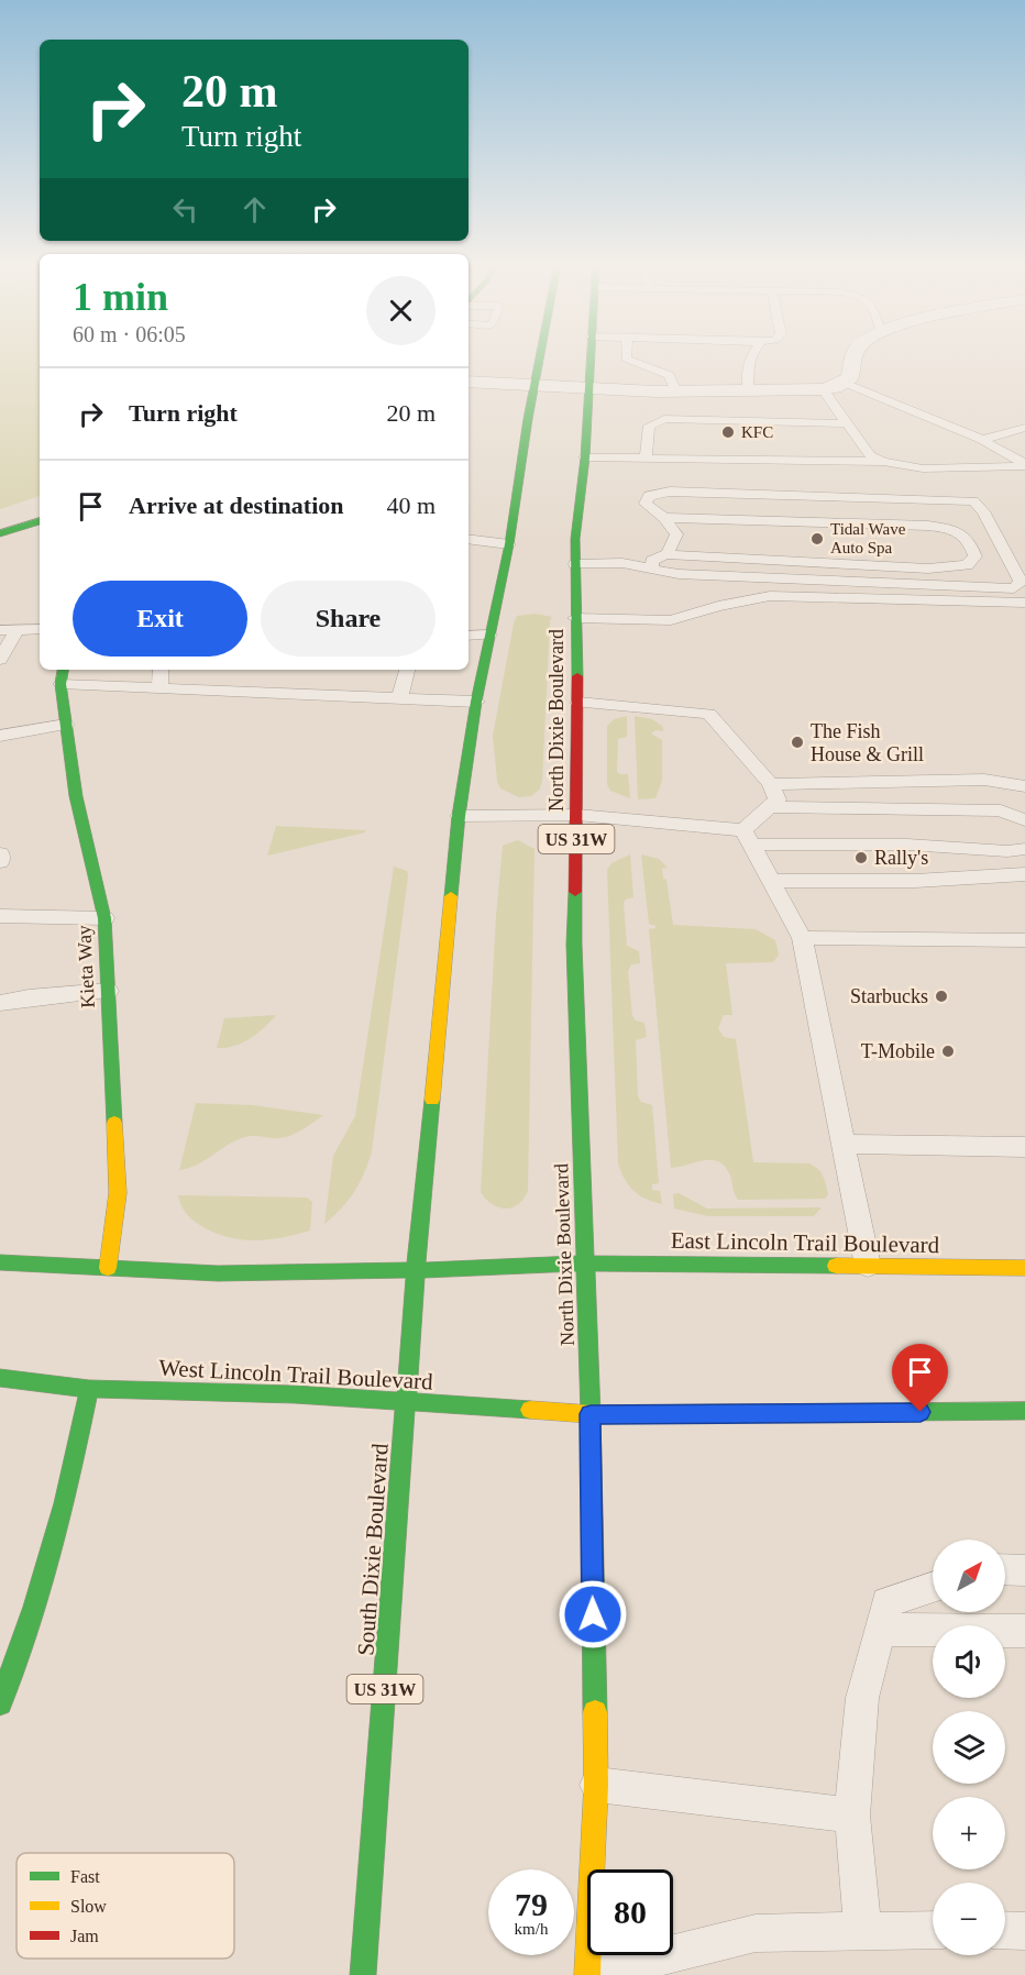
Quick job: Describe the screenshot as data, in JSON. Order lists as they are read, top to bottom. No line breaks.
{"streets":{"main road":["North Dixie Boulevard","US 31W","Kieta Way","East Lincoln Trail Boulevard","West Lincoln Trail Boulevard","South Dixie Boulevard"]},"crossings":[["North Dixie Boulevard","US 31W"],["North Dixie Boulevard","East Lincoln Trail Boulevard"],["North Dixie Boulevard","West Lincoln Trail Boulevard"],["US 31W","West Lincoln Trail Boulevard"],["US 31W","South Dixie Boulevard"],["West Lincoln Trail Boulevard","South Dixie Boulevard"]],"places":["KFC","Tidal Wave Auto Spa","The Fish House & Grill","Rally's","Starbucks","T-Mobile"],"legend":["Fast","Slow","Jam"],"north":"top right","page":{"turn":["20 m","Turn right"],"heading":["1 min","60 m · 06:05"],"list":[{"name":"Turn right","value":"20 m"},{"name":"Arrive at destination","value":"40 m"}],"buttons":["Exit","Share"],"map_buttons":["+","−"],"speed":"79 km/h","limit":"80"}}
